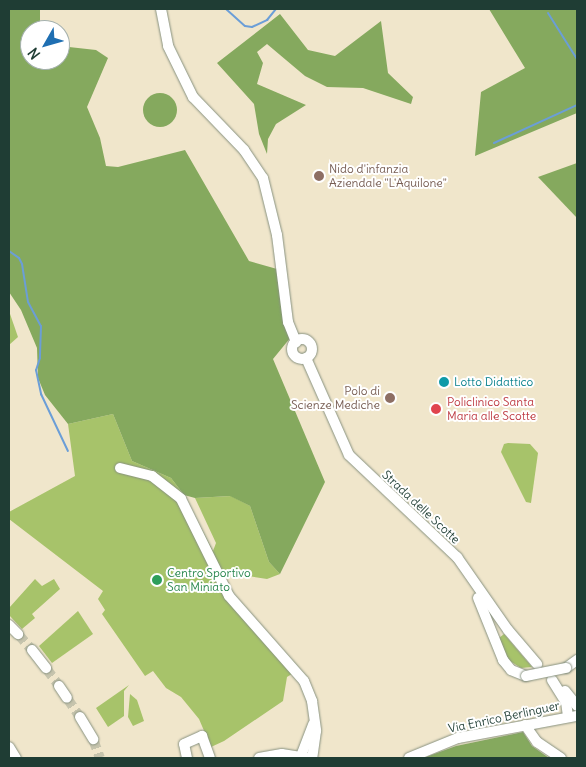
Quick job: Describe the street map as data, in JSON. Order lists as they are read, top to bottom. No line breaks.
{"streets":{"street":["Strada delle Scotte","Via Enrico Berlinguer"]},"places":["Nido d'infanzia Aziendale \"L'Aquilone\"","Lotto Didattico","Polo di Scienze Mediche","Policlinico Santa Maria alle Scotte","Centro Sportivo San Miniato"],"north":"bottom left"}
